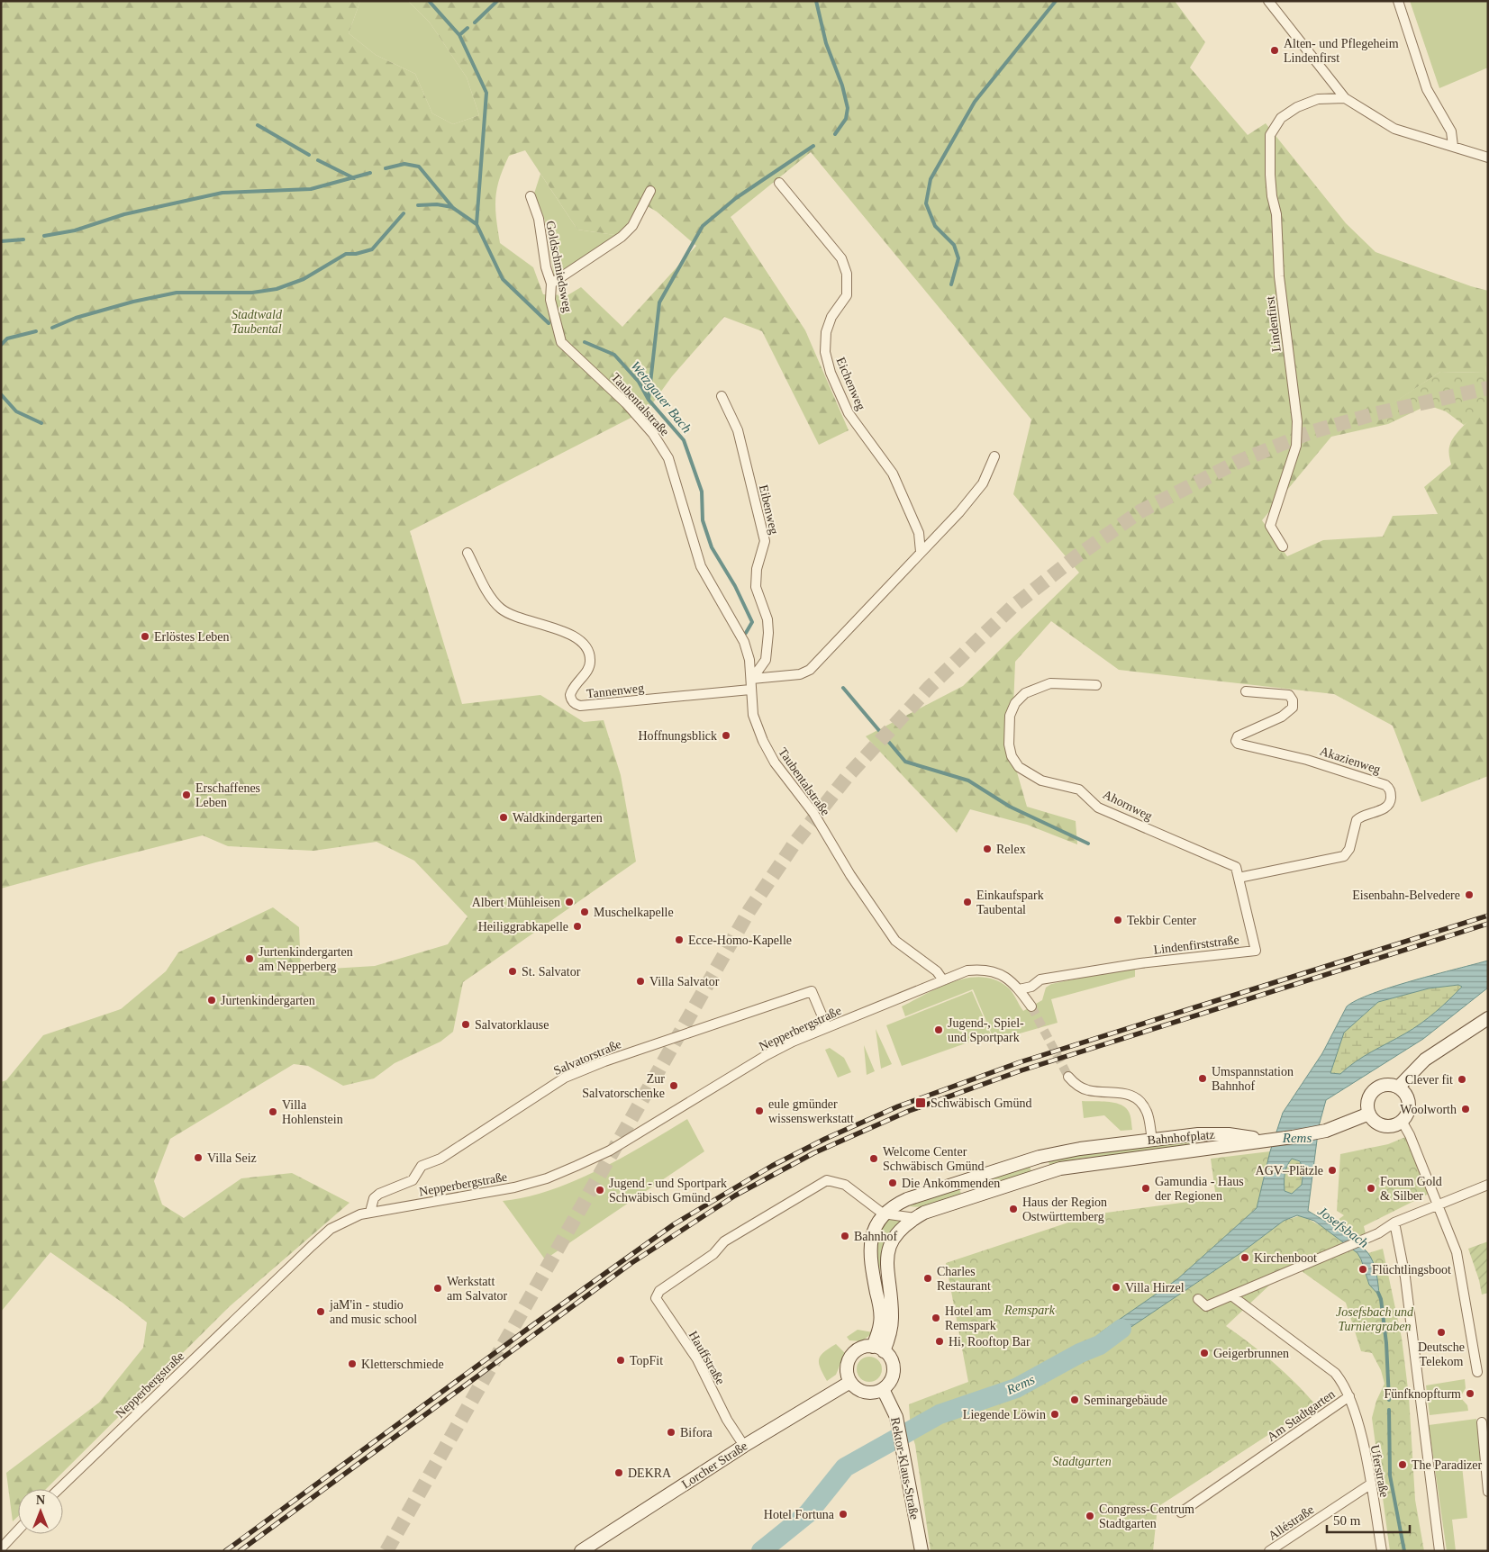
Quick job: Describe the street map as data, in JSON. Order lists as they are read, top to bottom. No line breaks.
{"streets":{"main road":["Bahnhofplatz","Lorcher Straße","Rektor-Klaus-Straße"],"street":["Goldschmiedsweg","Lindenfirst","Eichenweg","Taubentalstraße","Eibenweg","Tannenweg","Akazienweg","Ahornweg","Lindenfirststraße","Nepperbergstraße","Salvatorstraße","Hauffstraße","Am Stadtgarten","Uferstraße","Alléstraße"]},"crossings":[["Goldschmiedsweg","Taubentalstraße"],["Taubentalstraße","Eibenweg"],["Taubentalstraße","Tannenweg"],["Taubentalstraße","Nepperbergstraße"],["Akazienweg","Ahornweg"],["Akazienweg","Lindenfirststraße"],["Ahornweg","Lindenfirststraße"],["Nepperbergstraße","Salvatorstraße"],["Bahnhofplatz","Hauffstraße"],["Bahnhofplatz","Lorcher Straße"],["Bahnhofplatz","Rektor-Klaus-Straße"],["Hauffstraße","Lorcher Straße"],["Am Stadtgarten","Uferstraße"],["Lorcher Straße","Rektor-Klaus-Straße"],["Uferstraße","Alléstraße"]],"water":["Wetzgauer Bach","Rems","Josefsbach"],"parks":["Stadtwald Taubental","Remspark","Josefsbach und Turniergraben","Stadtgarten"],"places":{"other":["Alten- und Pflegeheim Lindenfirst","Erlöstes Leben","Hoffnungsblick","Erschaffenes Leben","Waldkindergarten","Relex","Eisenbahn-Belvedere","Albert Mühleisen","Einkaufspark Taubental","Muschelkapelle","Tekbir Center","Heiliggrabkapelle","Ecce-Homo-Kapelle","Jurtenkindergarten am Nepperberg","St. Salvator","Villa Salvator","Jurtenkindergarten","Salvatorklause","Jugend-, Spiel- und Sportpark","Umspannstation Bahnhof","Clever fit","Zur Salvatorschenke","Woolworth","eule gmünder wissenswerkstatt","Villa Hohlenstein","Villa Seiz","Welcome Center Schwäbisch Gmünd","AGV–Plätzle","Die Ankommenden","Gamundia - Haus der Regionen","Forum Gold & Silber","Jugend - und Sportpark Schwäbisch Gmünd","Haus der Region Ostwürttemberg","Bahnhof","Kirchenboot","Flüchtlingsboot","Charles Restaurant","Villa Hirzel","Werkstatt am Salvator","jaM'in - studio and music school","Hotel am Remspark","Deutsche Telekom","Hi, Rooftop Bar","Geigerbrunnen","TopFit","Kletterschmiede","Fünfknopfturm","Seminargebäude","Liegende Löwin","Bifora","The Paradizer","DEKRA","Hotel Fortuna","Congress-Centrum Stadtgarten"],"transit":["Schwäbisch Gmünd"]},"scale_bar":"50 m","north":"top"}
